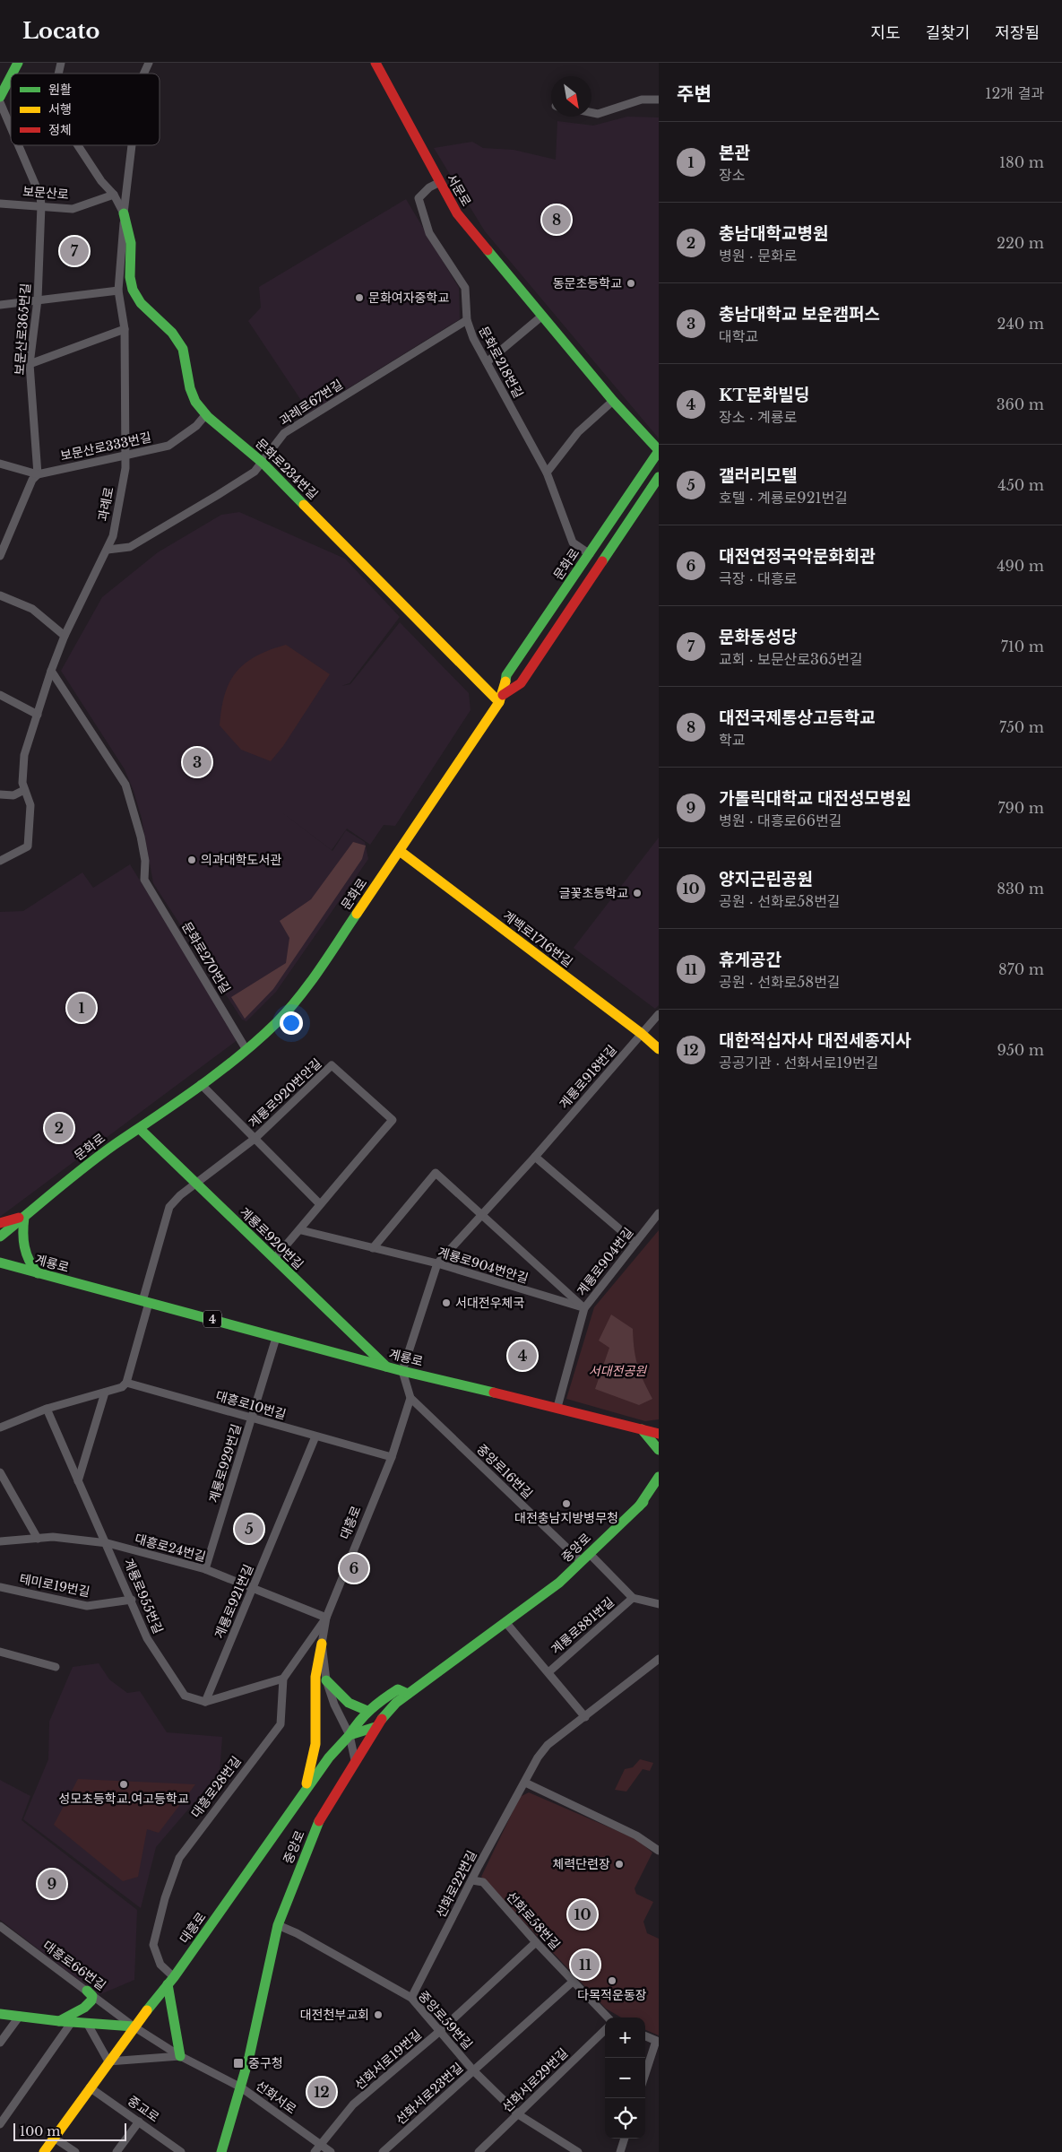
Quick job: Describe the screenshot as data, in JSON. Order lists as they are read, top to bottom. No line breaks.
{"streets":{"main road":["서문로","문화로234번길","문화로","계백로1716번길","계룡로920번길","계룡로","4","대흥로","중앙로"],"street":["보문산로","보문산로365번길","문화로218번길","과례로67번길","보문산로333번길","과례로","문화로270번길","계룡로918번길","계룡로920번안길","계룡로904번길","계룡로904번안길","대흥로10번길","계룡로929번길","중앙로16번길","대흥로24번길","테미로19번길","계룡로955번길","계룡로921번길","계룡로881번길","대흥로28번길","선화로22번길","선화로58번길","대흥로66번길","중앙로59번길","선화서로19번길","선화서로29번길","선화서로23번길","선화서로","중교로"]},"crossings":[["서문로","문화로218번길"],["서문로","문화로"],["보문산로","보문산로365번길"],["보문산로365번길","보문산로333번길"],["문화로218번길","과례로67번길"],["문화로218번길","문화로"],["과례로67번길","문화로234번길"],["과례로67번길","과례로"],["보문산로333번길","문화로234번길"],["보문산로333번길","과례로"],["문화로234번길","과례로"],["문화로234번길","문화로"],["과례로","문화로270번길"],["문화로","계백로1716번길"],["문화로","문화로270번길"],["문화로","계룡로920번길"],["계백로1716번길","계룡로918번길"],["계룡로918번길","계룡로"],["계룡로918번길","계룡로904번안길"],["계룡로920번안길","계룡로920번길"],["계룡로920번안길","계룡로"],["계룡로920번안길","계룡로904번안길"],["계룡로920번길","계룡로"],["계룡로904번길","계룡로"],["계룡로904번길","계룡로904번안길"],["계룡로","계룡로929번길"],["대흥로10번길","계룡로929번길"],["대흥로10번길","대흥로"],["대흥로10번길","계룡로921번길"],["계룡로929번길","대흥로24번길"],["중앙로16번길","대흥로"],["중앙로16번길","중앙로"],["대흥로","대흥로24번길"],["대흥로","중앙로"],["대흥로","대흥로28번길"],["대흥로","대흥로66번길"],["대흥로","선화서로"],["대흥로24번길","계룡로955번길"],["대흥로24번길","계룡로921번길"],["중앙로","중앙로59번길"],["중앙로","선화서로"],["테미로19번길","계룡로955번길"],["계룡로955번길","계룡로921번길"],["선화로22번길","선화로58번길"],["선화로22번길","중앙로59번길"],["선화로58번길","선화서로19번길"],["선화로58번길","선화서로23번길"],["대흥로66번길","선화서로"],["중앙로59번길","선화서로19번길"],["중앙로59번길","선화서로29번길"],["중앙로59번길","선화서로23번길"],["선화서로19번길","선화서로"]],"parks":["서대전공원"],"places":{"other":["동문초등학교","문화여자중학교","의과대학도서관","글꽃초등학교","서대전우체국","대전충남지방병무청","성모초등학교.여고등학교","체력단련장","다목적운동장","대전천부교회"],"transit":["중구청"]},"legend":["원활","서행","정체"],"scale_bar":"100 m","north":"bottom right","page":{"header":"Locato","nav":["지도","길찾기","저장됨"],"heading":["주변","12개 결과"],"list":[{"mark":"1","name":"본관","note":"장소","value":"180 m"},{"mark":"2","name":"충남대학교병원","note":"병원 · 문화로","value":"220 m"},{"mark":"3","name":"충남대학교 보운캠퍼스","note":"대학교","value":"240 m"},{"mark":"4","name":"KT문화빌딩","note":"장소 · 계룡로","value":"360 m"},{"mark":"5","name":"갤러리모텔","note":"호텔 · 계룡로921번길","value":"450 m"},{"mark":"6","name":"대전연정국악문화회관","note":"극장 · 대흥로","value":"490 m"},{"mark":"7","name":"문화동성당","note":"교회 · 보문산로365번길","value":"710 m"},{"mark":"8","name":"대전국제통상고등학교","note":"학교","value":"750 m"},{"mark":"9","name":"가톨릭대학교 대전성모병원","note":"병원 · 대흥로66번길","value":"790 m"},{"mark":"10","name":"양지근린공원","note":"공원 · 선화로58번길","value":"830 m"},{"mark":"11","name":"휴게공간","note":"공원 · 선화로58번길","value":"870 m"},{"mark":"12","name":"대한적십자사 대전세종지사","note":"공공기관 · 선화서로19번길","value":"950 m"}],"pins":["8","7","3","1","2","4","5","6","9","10","11","12"],"map_buttons":["+","−"],"scale":"100 m"}}
